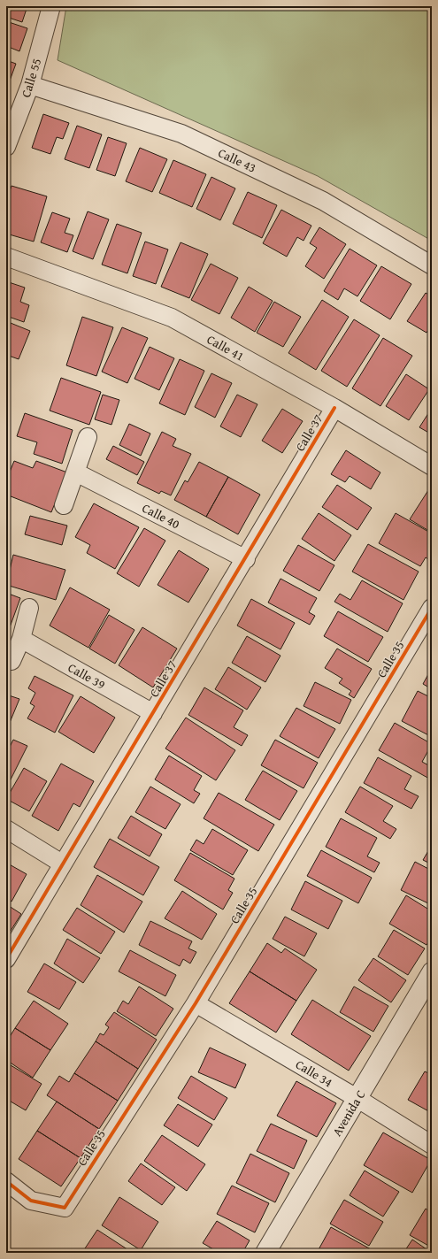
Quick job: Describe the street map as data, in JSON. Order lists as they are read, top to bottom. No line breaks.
{"streets":{"street":["Calle 55","Calle 43","Calle 41","Calle 37","Calle 40","Calle 35","Calle 39","Calle 34","Avenida C"]},"crossings":[["Calle 55","Calle 43"],["Calle 41","Calle 37"],["Calle 37","Calle 40"],["Calle 37","Calle 39"],["Calle 35","Calle 34"],["Calle 34","Avenida C"]]}
